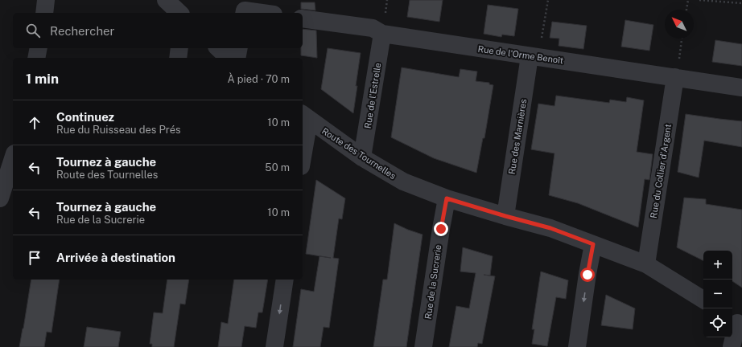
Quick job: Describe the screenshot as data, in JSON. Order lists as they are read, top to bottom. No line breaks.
{"streets":{"street":["Rue de l'Orme Benoît","Rue de l'Estrelle","Rue des Marnières","Route des Tournelles","Rue du Collier d'Argent","Rue de la Sucrerie"]},"crossings":[["Rue de l'Orme Benoît","Rue de l'Estrelle"],["Rue de l'Orme Benoît","Rue des Marnières"],["Rue de l'Orme Benoît","Rue du Collier d'Argent"],["Rue de l'Estrelle","Route des Tournelles"],["Rue des Marnières","Route des Tournelles"],["Route des Tournelles","Rue du Collier d'Argent"],["Route des Tournelles","Rue de la Sucrerie"]],"north":"top left","page":{"search":"Rechercher","heading":["1 min","À pied · 70 m"],"list":[["Continuez","Rue du Ruisseau des Prés","10 m"],["Tournez à gauche","Route des Tournelles","50 m"],["Tournez à gauche","Rue de la Sucrerie","10 m"],"Arrivée à destination"],"map_buttons":["+","−"]}}
